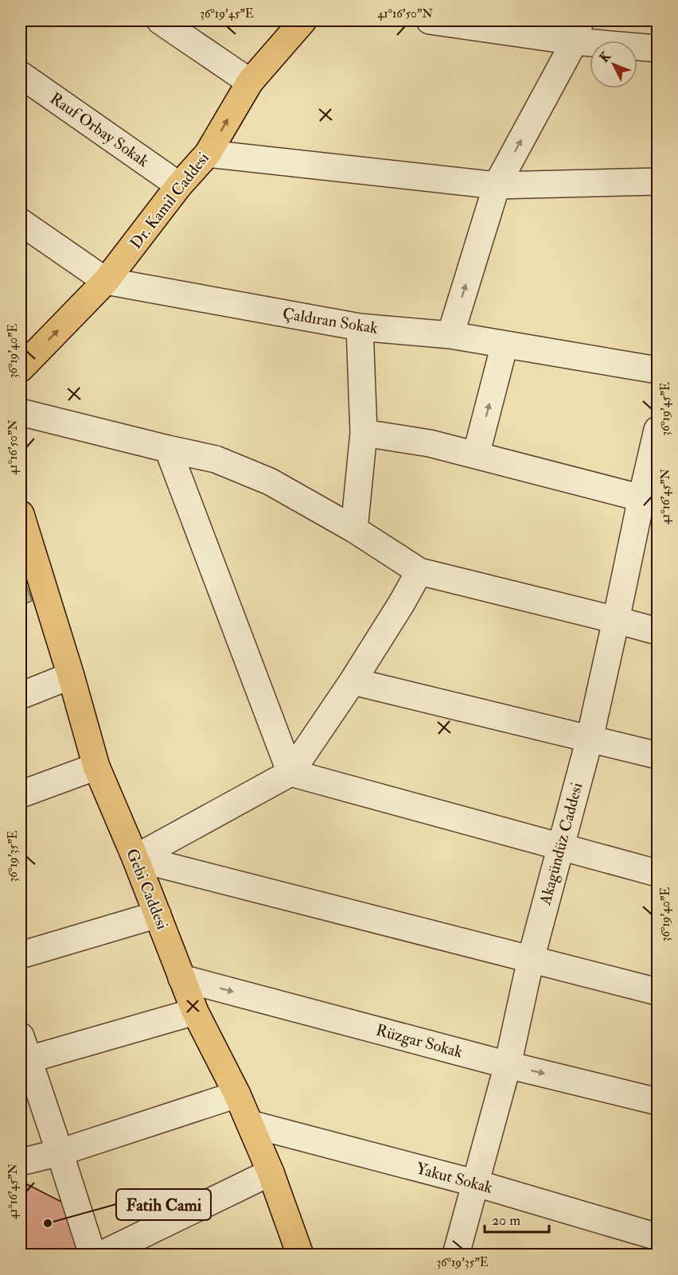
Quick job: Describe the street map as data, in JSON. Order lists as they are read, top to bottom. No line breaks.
{"streets":{"main road":["Dr. Kamil Caddesi","Gebi Caddesi"],"street":["Rauf Orbay Sokak","Çaldıran Sokak","Akagündüz Caddesi","Rüzgar Sokak","Yakut Sokak"]},"crossings":[["Rauf Orbay Sokak","Dr. Kamil Caddesi"],["Dr. Kamil Caddesi","Çaldıran Sokak"],["Akagündüz Caddesi","Rüzgar Sokak"],["Akagündüz Caddesi","Yakut Sokak"],["Gebi Caddesi","Rüzgar Sokak"],["Gebi Caddesi","Yakut Sokak"]],"one_way":["Dr. Kamil Caddesi"],"places":["Fatih Cami"],"scale_bar":"20 m","north":"top left","coordinates":["36°19'45\"E","41°16'50\"N","36°19'40\"E","41°16'45\"N","36°19'35\"E"]}
